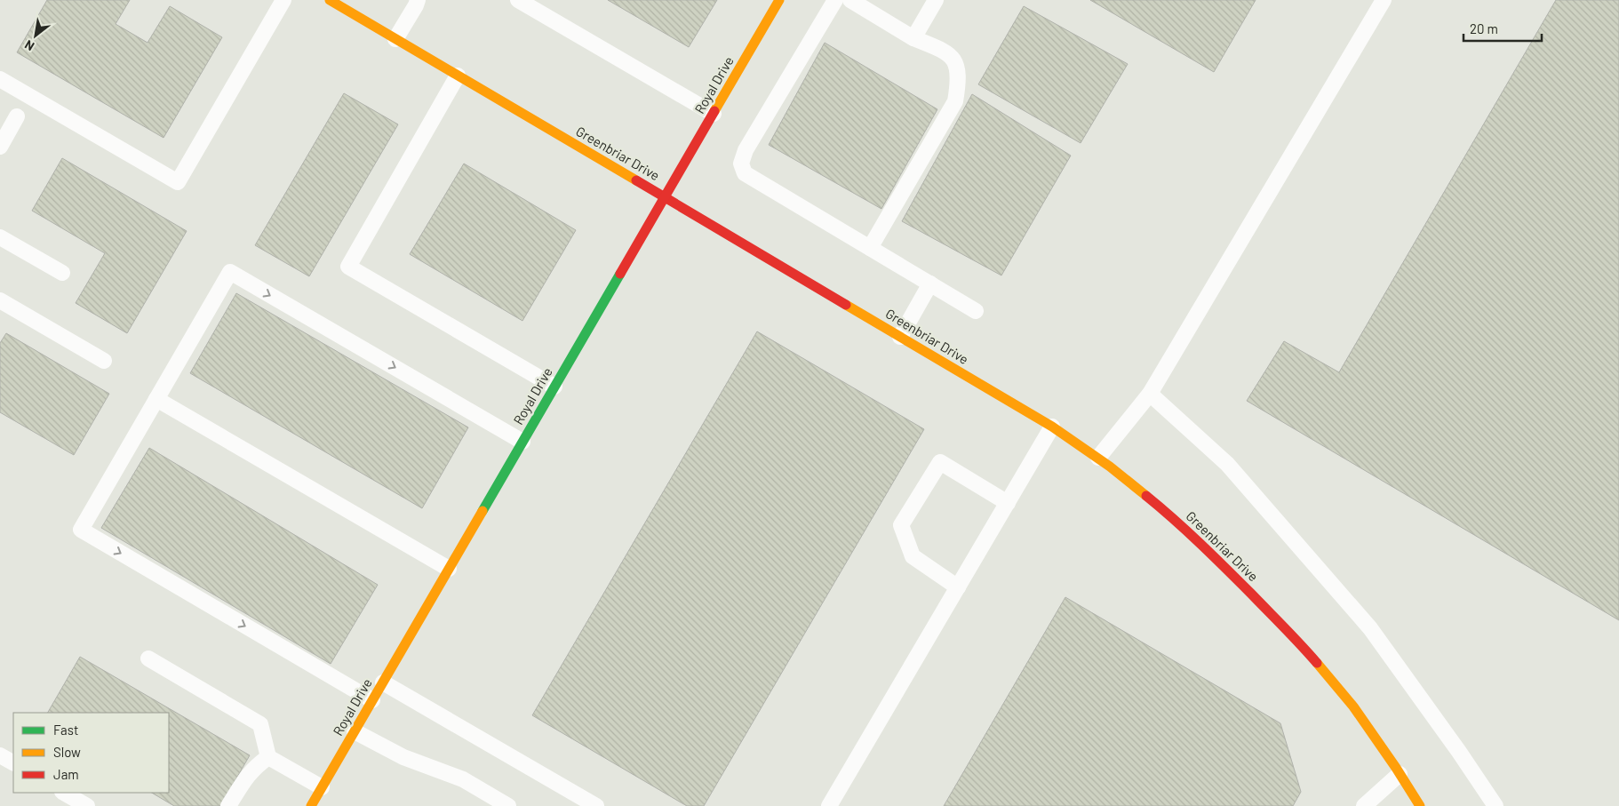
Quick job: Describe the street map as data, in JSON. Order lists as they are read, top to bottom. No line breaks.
{"streets":{"street":["Royal Drive","Greenbriar Drive"]},"crossings":[["Royal Drive","Greenbriar Drive"]],"legend":["Fast","Slow","Jam"],"scale_bar":"20 m","north":"bottom left"}
